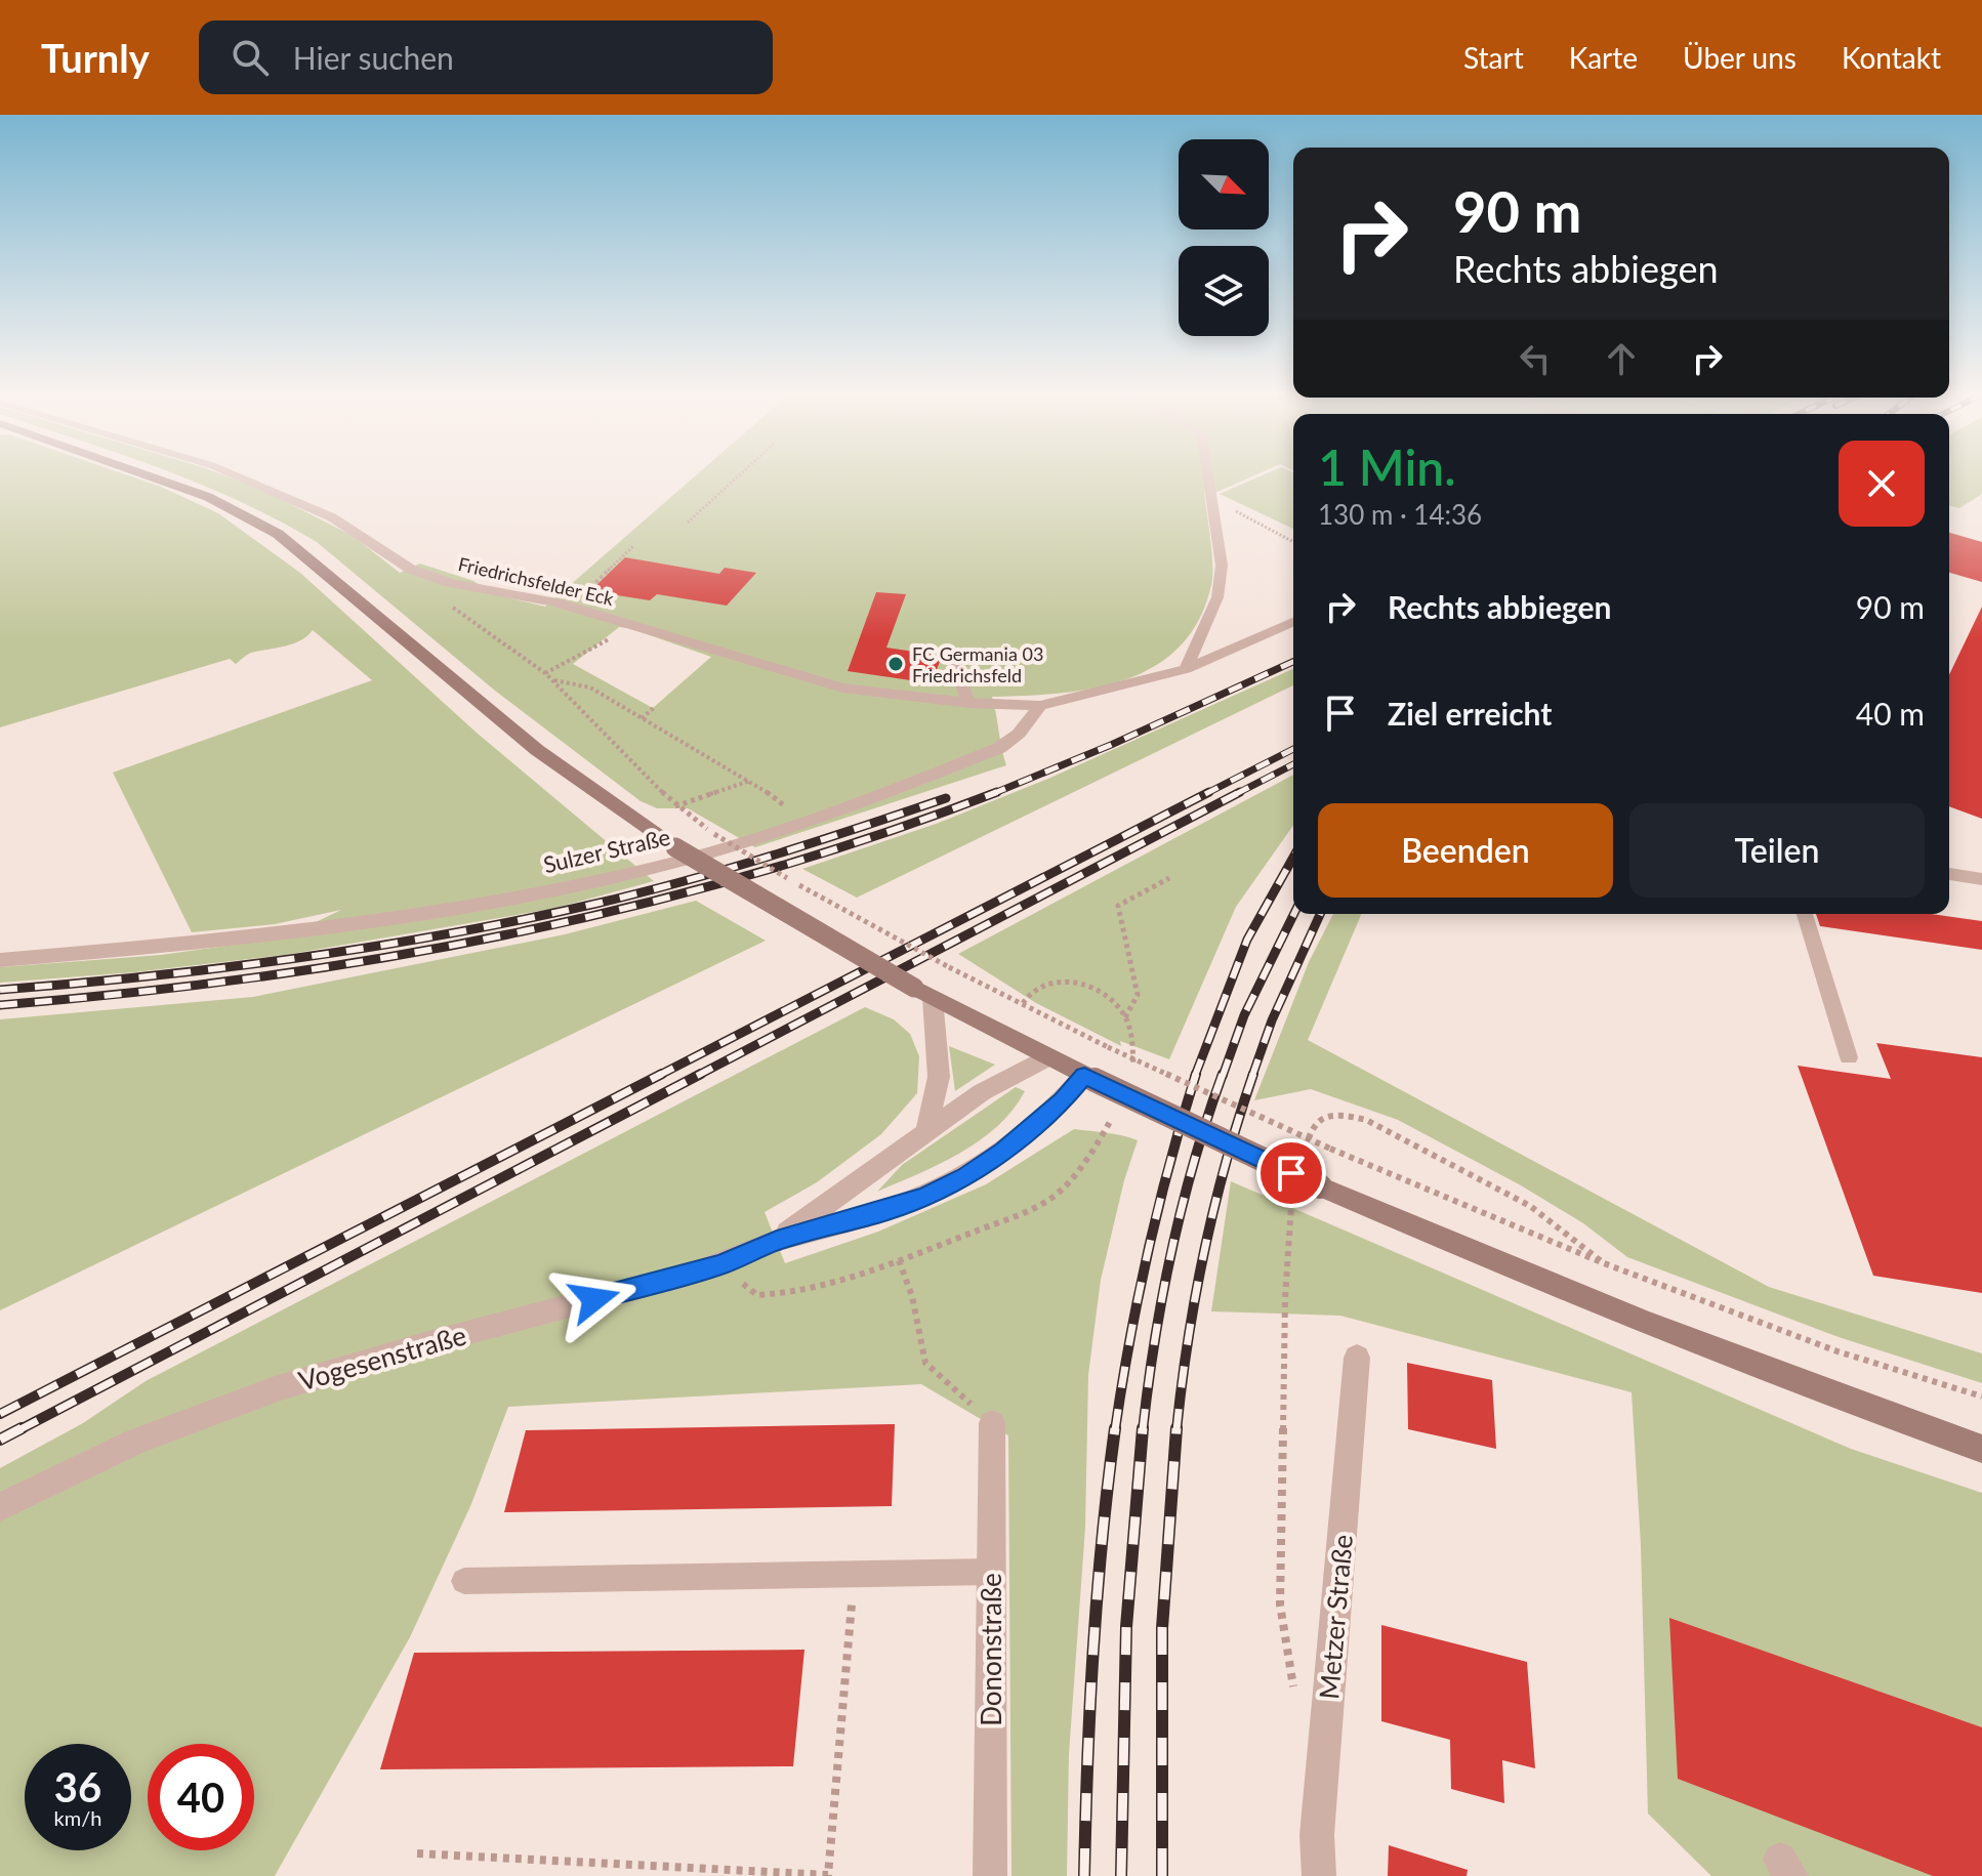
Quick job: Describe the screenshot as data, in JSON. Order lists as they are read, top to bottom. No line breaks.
{"streets":{"street":["Friedrichsfelder Eck","Sulzer Straße","Vogesenstraße","Metzer Straße","Dononstraße"]},"crossings":[["Friedrichsfelder Eck","Sulzer Straße"]],"places":["FC Germania 03 Friedrichsfeld"],"north":"bottom right","page":{"header":"Turnly","search":"Hier suchen","nav":["Start","Karte","Über uns","Kontakt"],"turn":["90 m","Rechts abbiegen"],"heading":["1 Min.","130 m · 14:36"],"list":[{"name":"Rechts abbiegen","value":"90 m"},{"name":"Ziel erreicht","value":"40 m"}],"buttons":["Beenden","Teilen"],"speed":"36 km/h","limit":"40"}}
